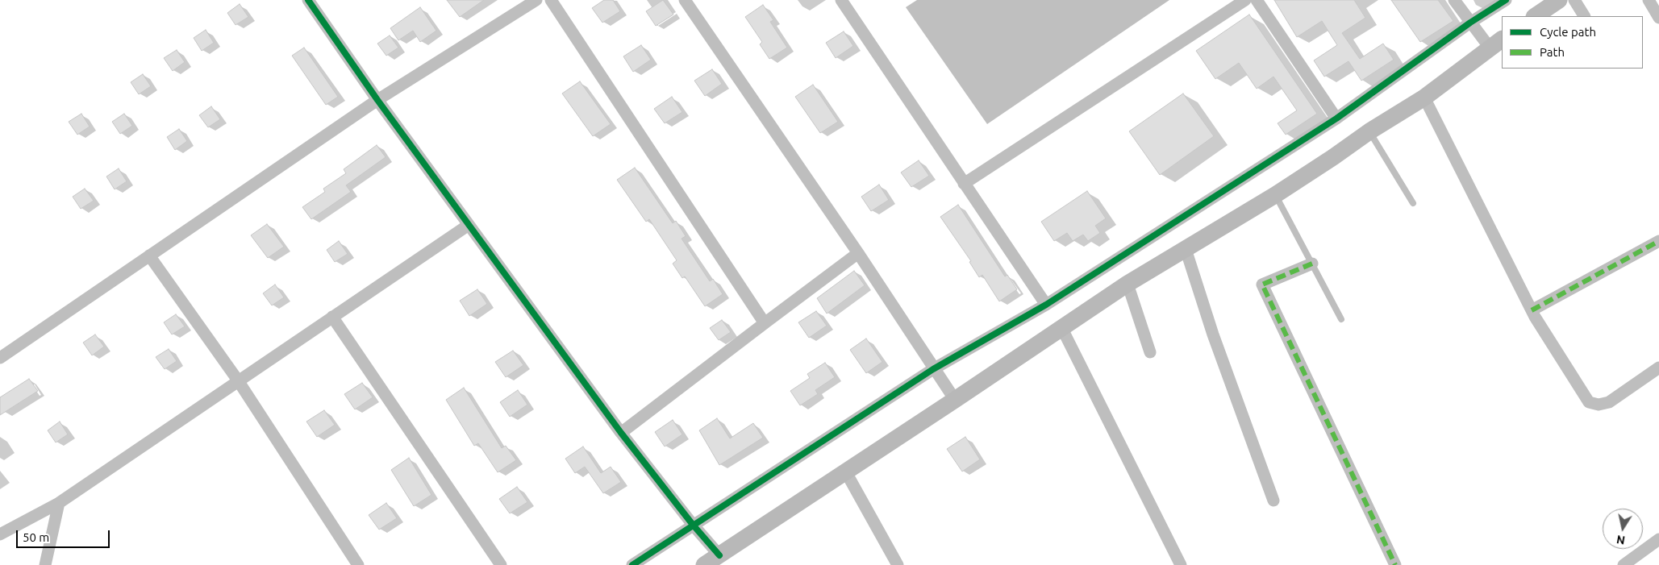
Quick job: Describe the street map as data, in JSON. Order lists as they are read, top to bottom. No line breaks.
{"legend":["Cycle path","Path"],"scale_bar":"50 m","north":"bottom"}
